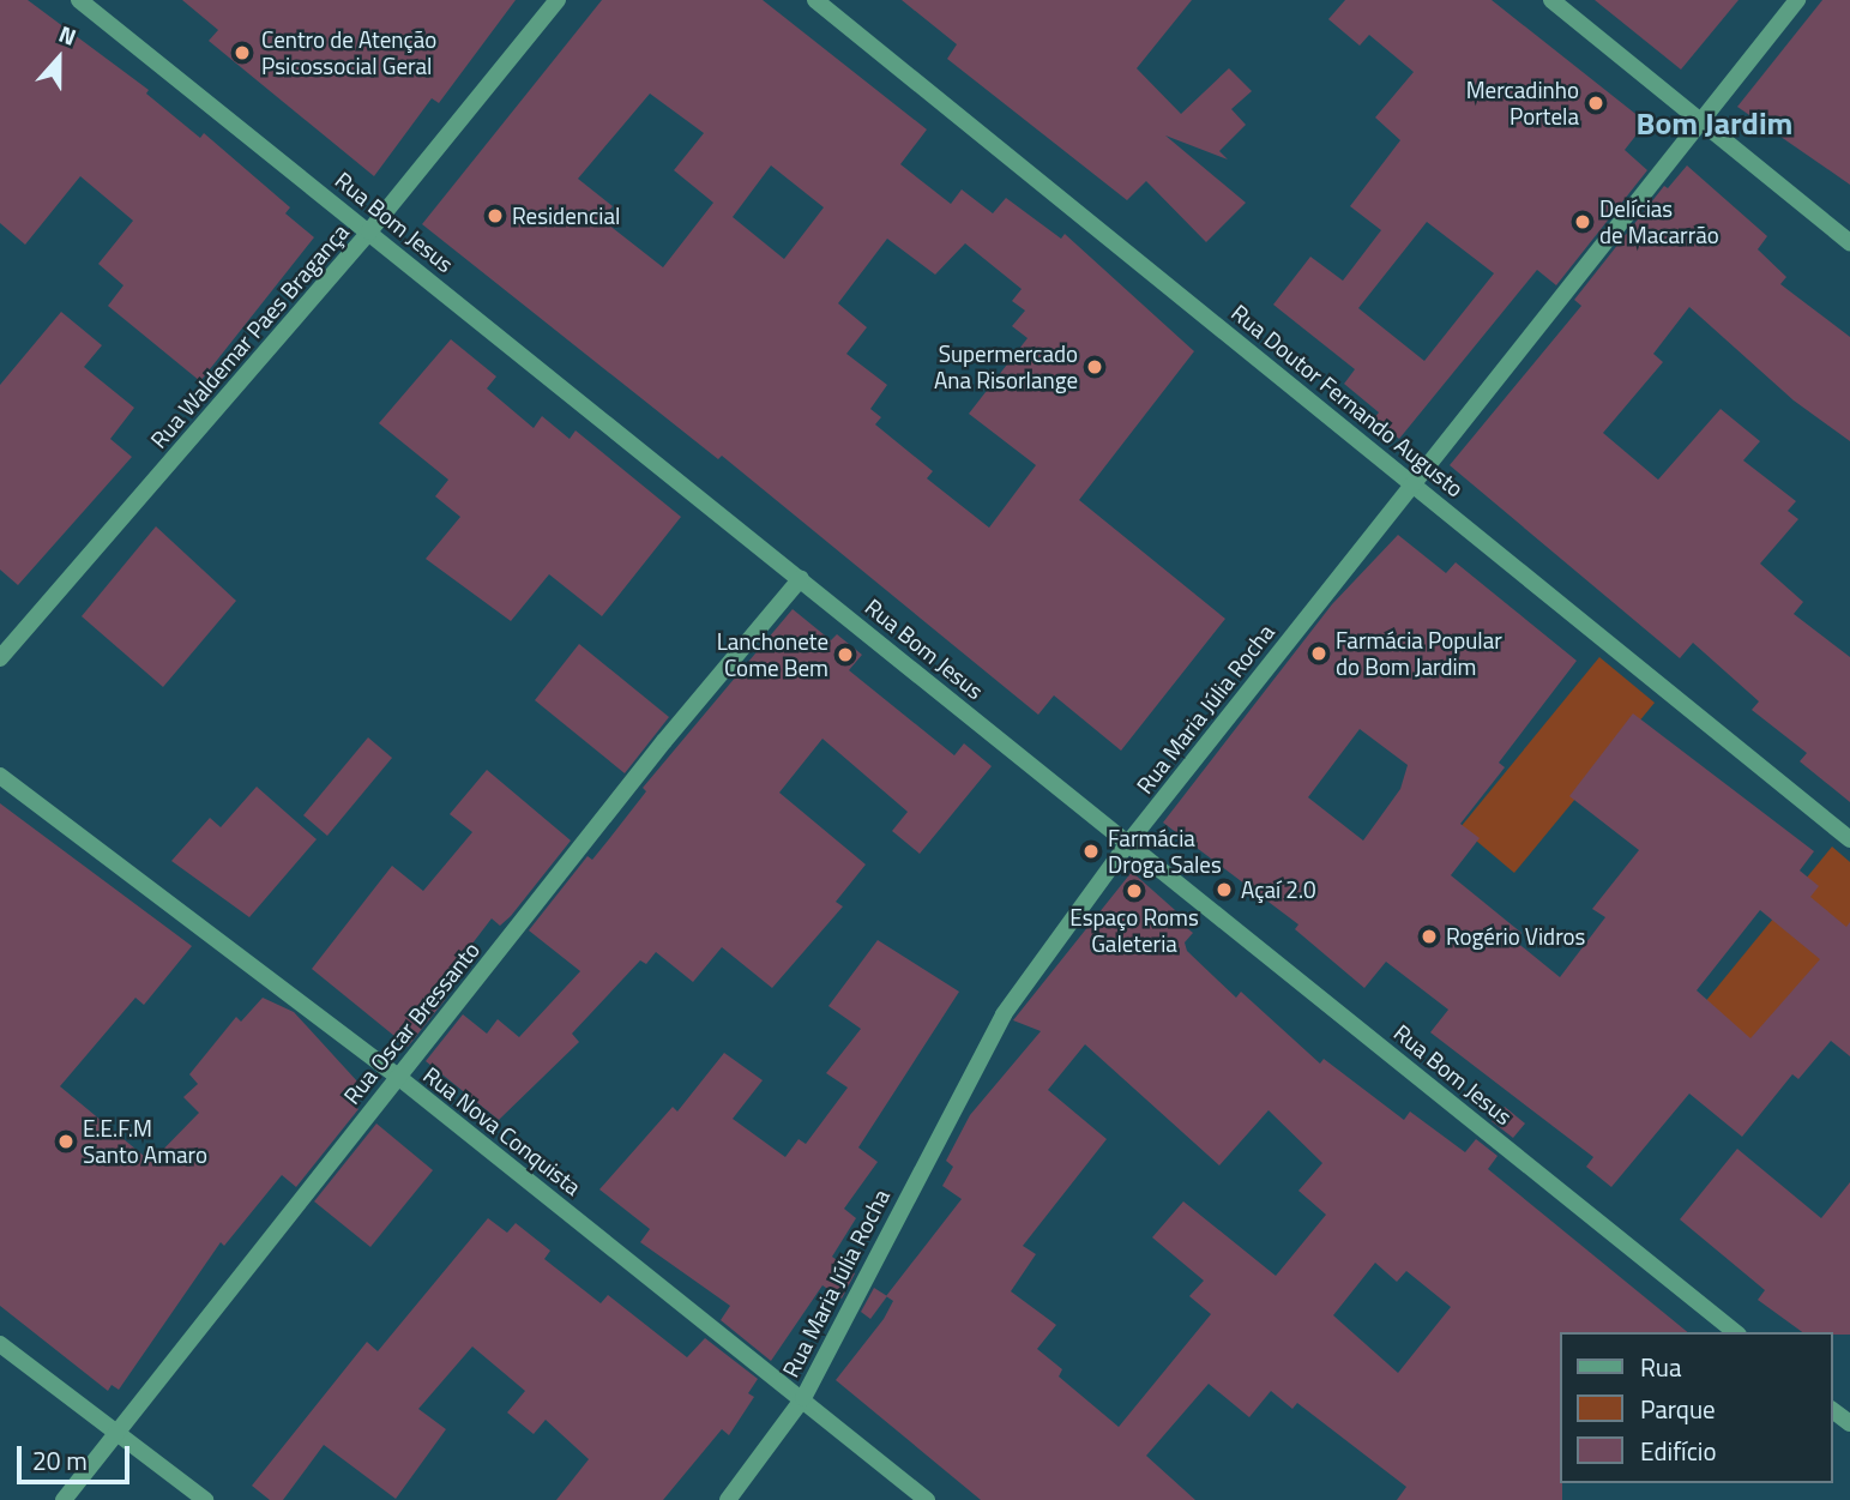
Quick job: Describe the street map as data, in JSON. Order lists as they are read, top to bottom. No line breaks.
{"streets":{"street":["Rua Bom Jesus","Rua Waldemar Paes Bragança","Rua Doutor Fernando Augusto","Rua Maria Júlia Rocha","Rua Oscar Bressanto","Rua Nova Conquista"]},"crossings":[["Rua Bom Jesus","Rua Waldemar Paes Bragança"],["Rua Bom Jesus","Rua Maria Júlia Rocha"],["Rua Bom Jesus","Rua Oscar Bressanto"],["Rua Doutor Fernando Augusto","Rua Maria Júlia Rocha"],["Rua Maria Júlia Rocha","Rua Nova Conquista"],["Rua Oscar Bressanto","Rua Nova Conquista"]],"districts":["Bom Jardim"],"places":["Centro de Atenção Psicossocial Geral","Mercadinho Portela","Residencial","Delícias de Macarrão","Supermercado Ana Risorlange","Farmácia Popular do Bom Jardim","Lanchonete Come Bem","Farmácia Droga Sales","Açaí 2.0","Espaço Roms Galeteria","Rogério Vidros","E.E.F.M Santo Amaro"],"legend":["Rua","Parque","Edifício"],"scale_bar":"20 m","north":"top"}
